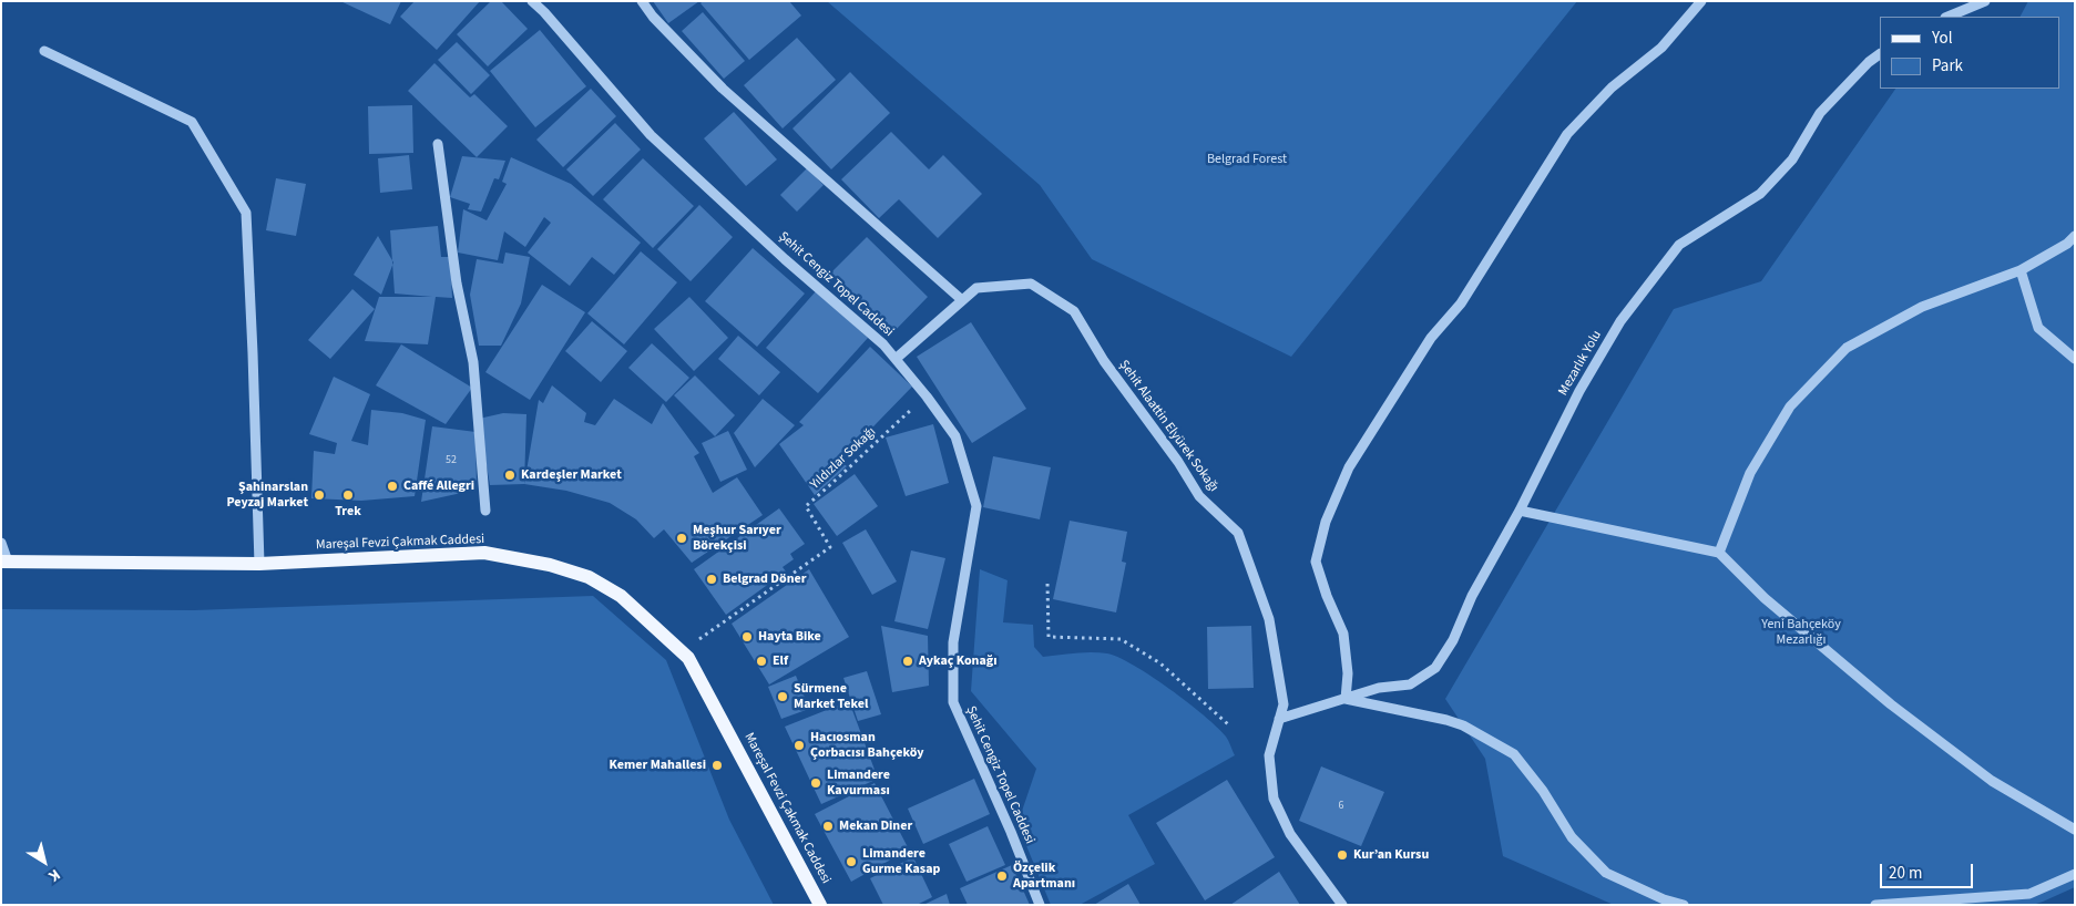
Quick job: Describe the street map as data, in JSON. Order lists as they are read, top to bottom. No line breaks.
{"streets":{"main road":["Mareşal Fevzi Çakmak Caddesi"],"street":["Şehit Cengiz Topel Caddesi","Mezarlık Yolu","Şehit Alaattin Elyürek Sokağı"],"path":["Yıldızlar Sokağı"]},"crossings":[["Şehit Cengiz Topel Caddesi","Şehit Alaattin Elyürek Sokağı"],["Şehit Cengiz Topel Caddesi","Yıldızlar Sokağı"],["Mezarlık Yolu","Şehit Alaattin Elyürek Sokağı"]],"parks":["Belgrad Forest","Yeni Bahçeköy Mezarlığı"],"places":["Kardeşler Market","Caffé Allegri","Şahinarslan Peyzaj Market","Trek","Meşhur Sarıyer Börekçisi","Belgrad Döner","Hayta Bike","Elf","Aykaç Konağı","Sürmene Market Tekel","Hacıosman Çorbacısı Bahçeköy","Kemer Mahallesi","Limandere Kavurması","Mekan Diner","Kur’an Kursu","Limandere Gurme Kasap","Özçelik Apartmanı"],"house_numbers":["52","6"],"legend":["Yol","Park"],"scale_bar":"20 m","north":"bottom right"}
